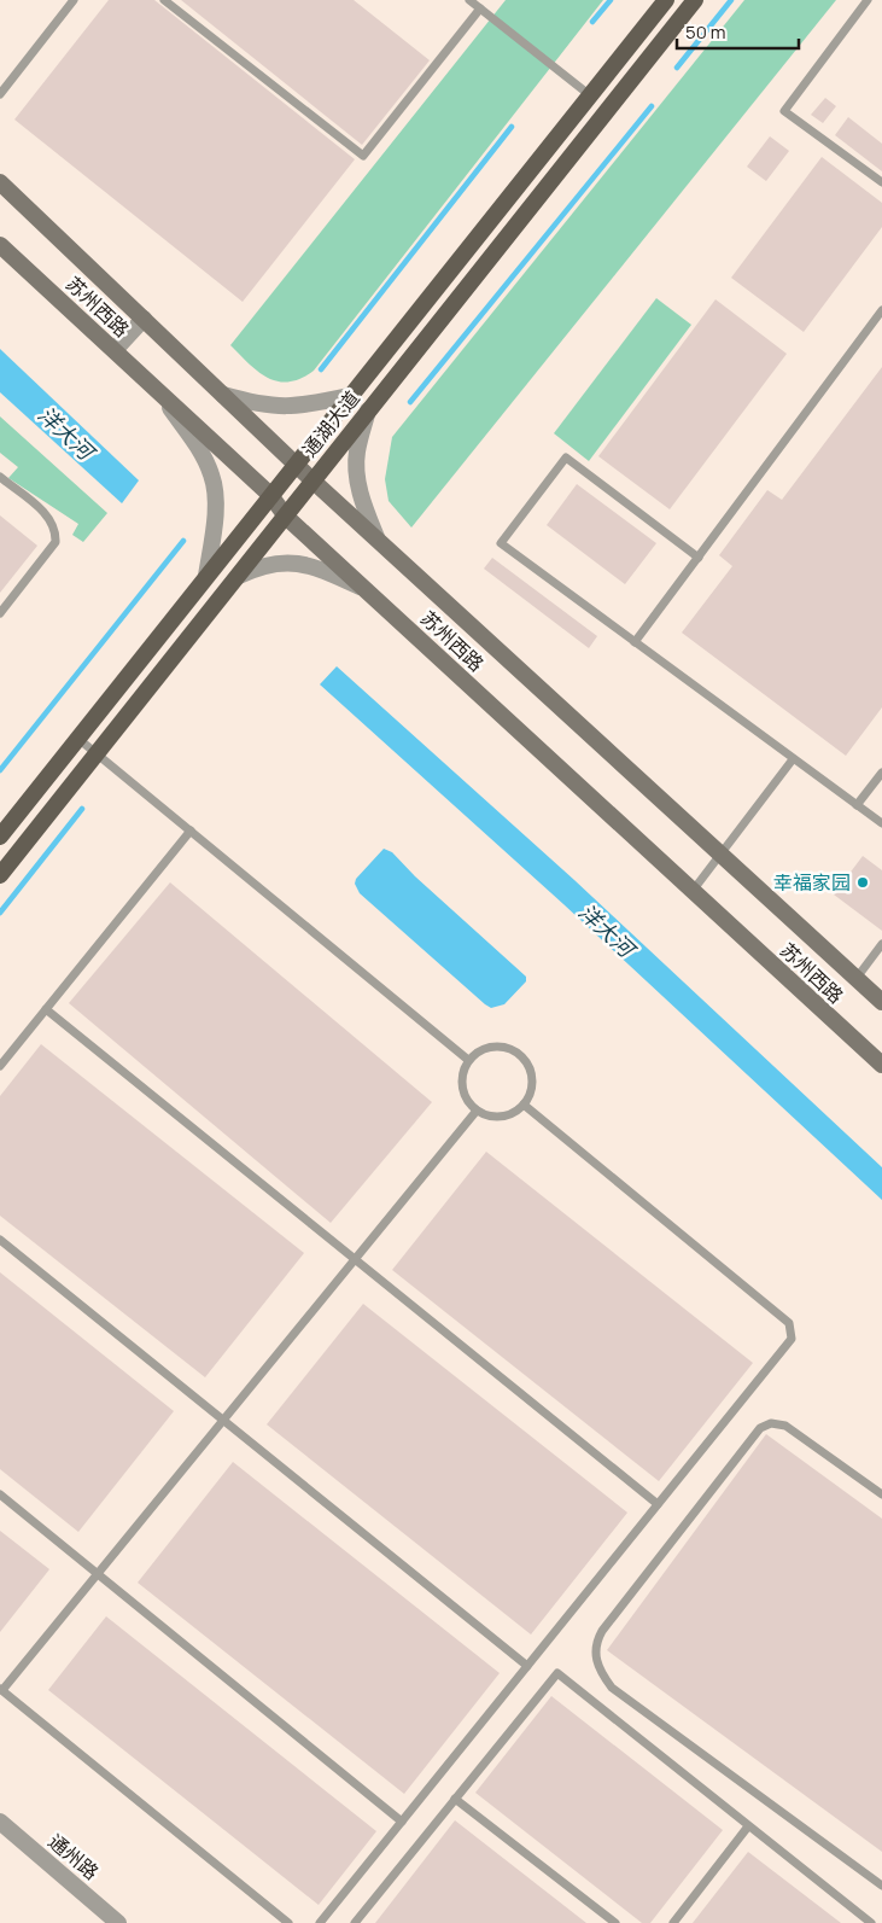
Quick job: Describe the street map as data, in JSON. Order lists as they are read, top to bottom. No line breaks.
{"streets":{"main road":["苏州西路","通湖大道"],"street":["通州路"]},"crossings":[["苏州西路","通湖大道"]],"water":["洋大河"],"places":["幸福家园"],"scale_bar":"50 m"}
